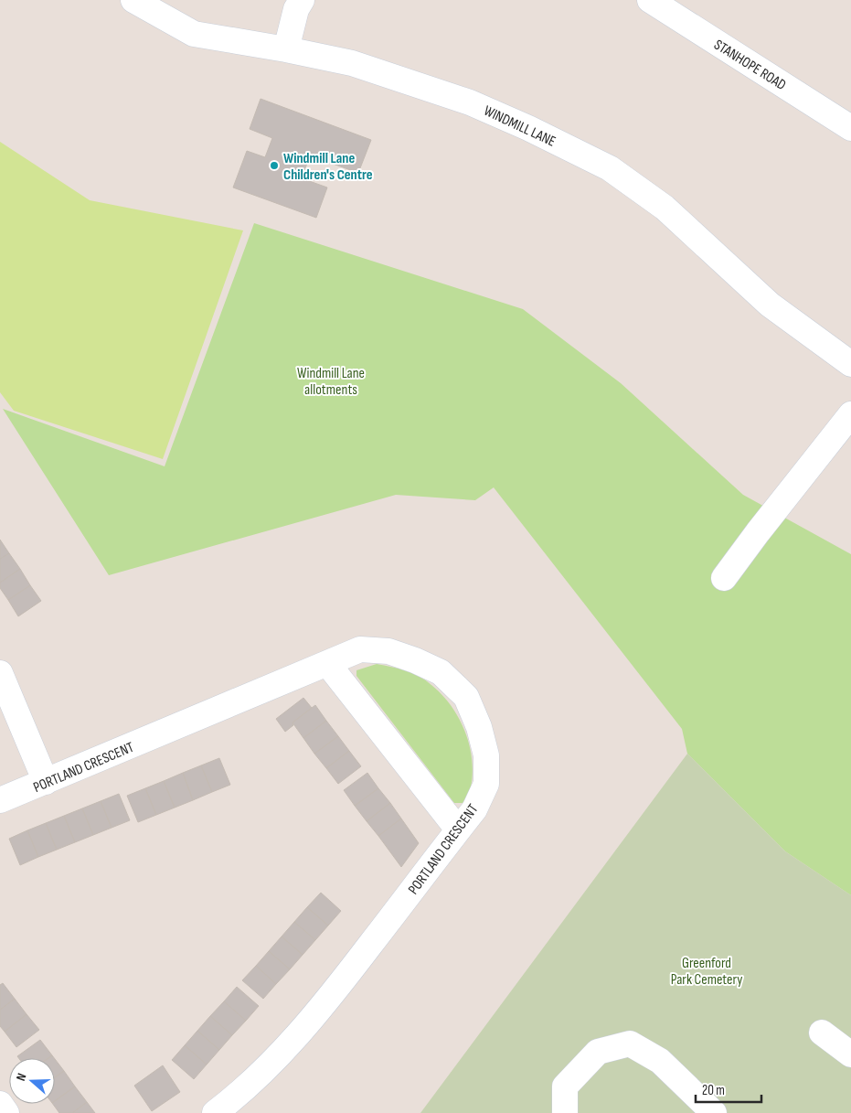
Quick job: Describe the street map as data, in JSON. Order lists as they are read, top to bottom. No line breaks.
{"streets":{"street":["STANHOPE ROAD","WINDMILL LANE","PORTLAND CRESCENT"]},"parks":["Windmill Lane allotments","Greenford Park Cemetery"],"places":["Windmill Lane Children's Centre"],"scale_bar":"20 m","north":"left"}
